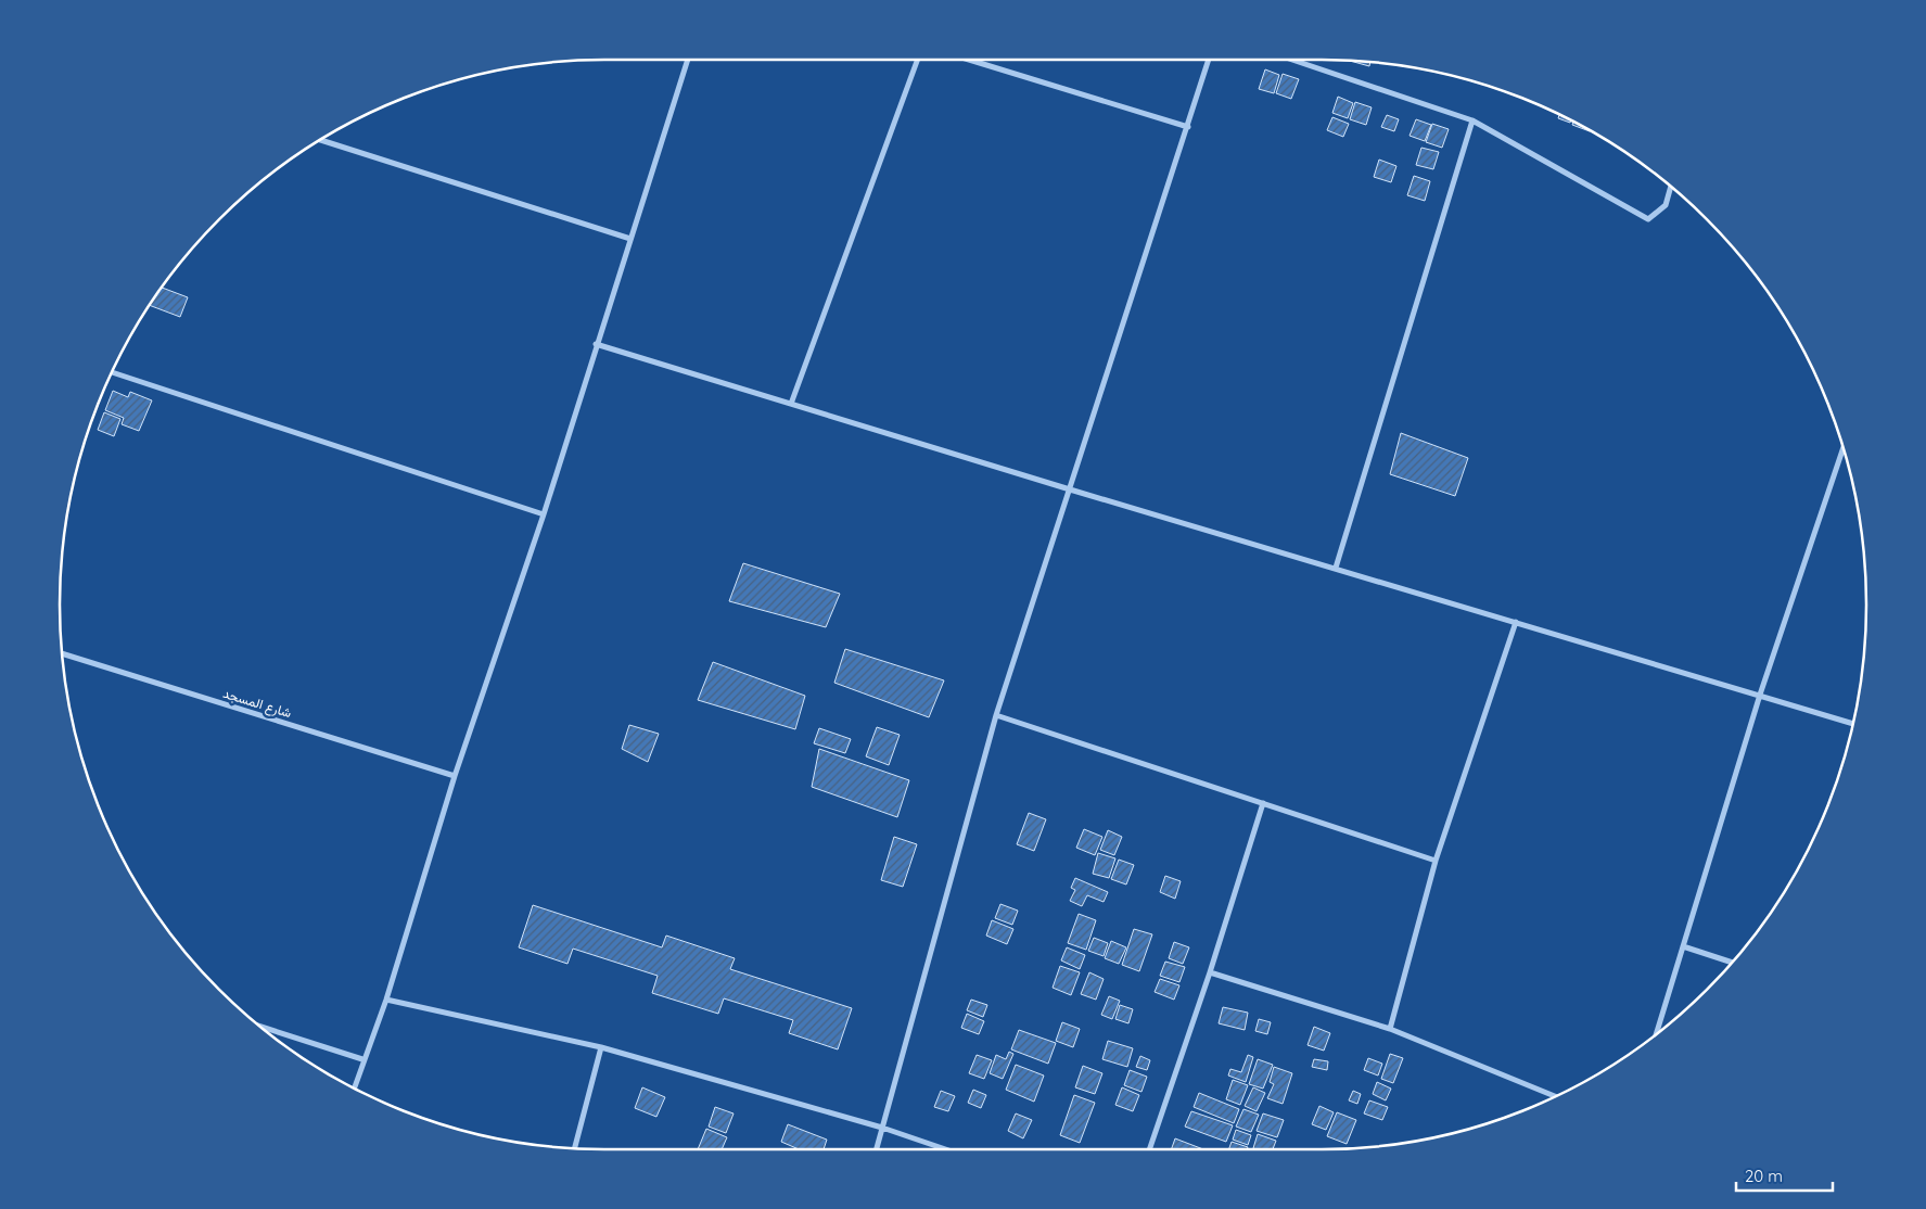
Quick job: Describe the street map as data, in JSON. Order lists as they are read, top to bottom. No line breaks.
{"streets":{"street":["شارع المسجد"]},"scale_bar":"20 m"}
